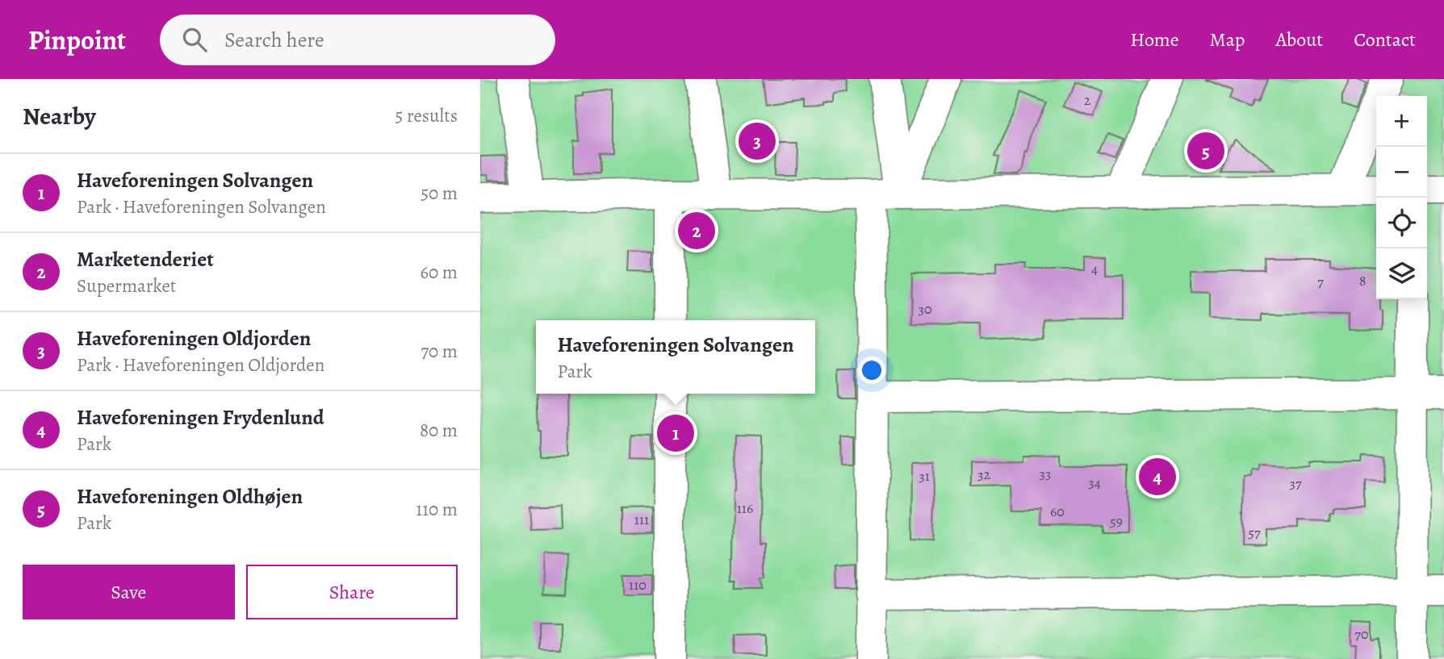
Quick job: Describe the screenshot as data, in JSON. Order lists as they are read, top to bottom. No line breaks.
{"house_numbers":["2","4","8","7","30","33","32","31","34","37","116","60","111","59","57","110","70"],"page":{"header":"Pinpoint","search":"Search here","nav":["Home","Map","About","Contact"],"heading":["Nearby","5 results"],"map_buttons":["+","−"],"pins":["3","5","2","1","4"],"list":[{"mark":"1","name":"Haveforeningen Solvangen","note":"Park · Haveforeningen Solvangen","value":"50 m"},{"mark":"2","name":"Marketenderiet","note":"Supermarket","value":"60 m"},{"mark":"3","name":"Haveforeningen Oldjorden","note":"Park · Haveforeningen Oldjorden","value":"70 m"},{"mark":"4","name":"Haveforeningen Frydenlund","note":"Park","value":"80 m"},{"mark":"5","name":"Haveforeningen Oldhøjen","note":"Park","value":"110 m"}],"popup":["Haveforeningen Solvangen","Park"],"buttons":["Save","Share"]}}
